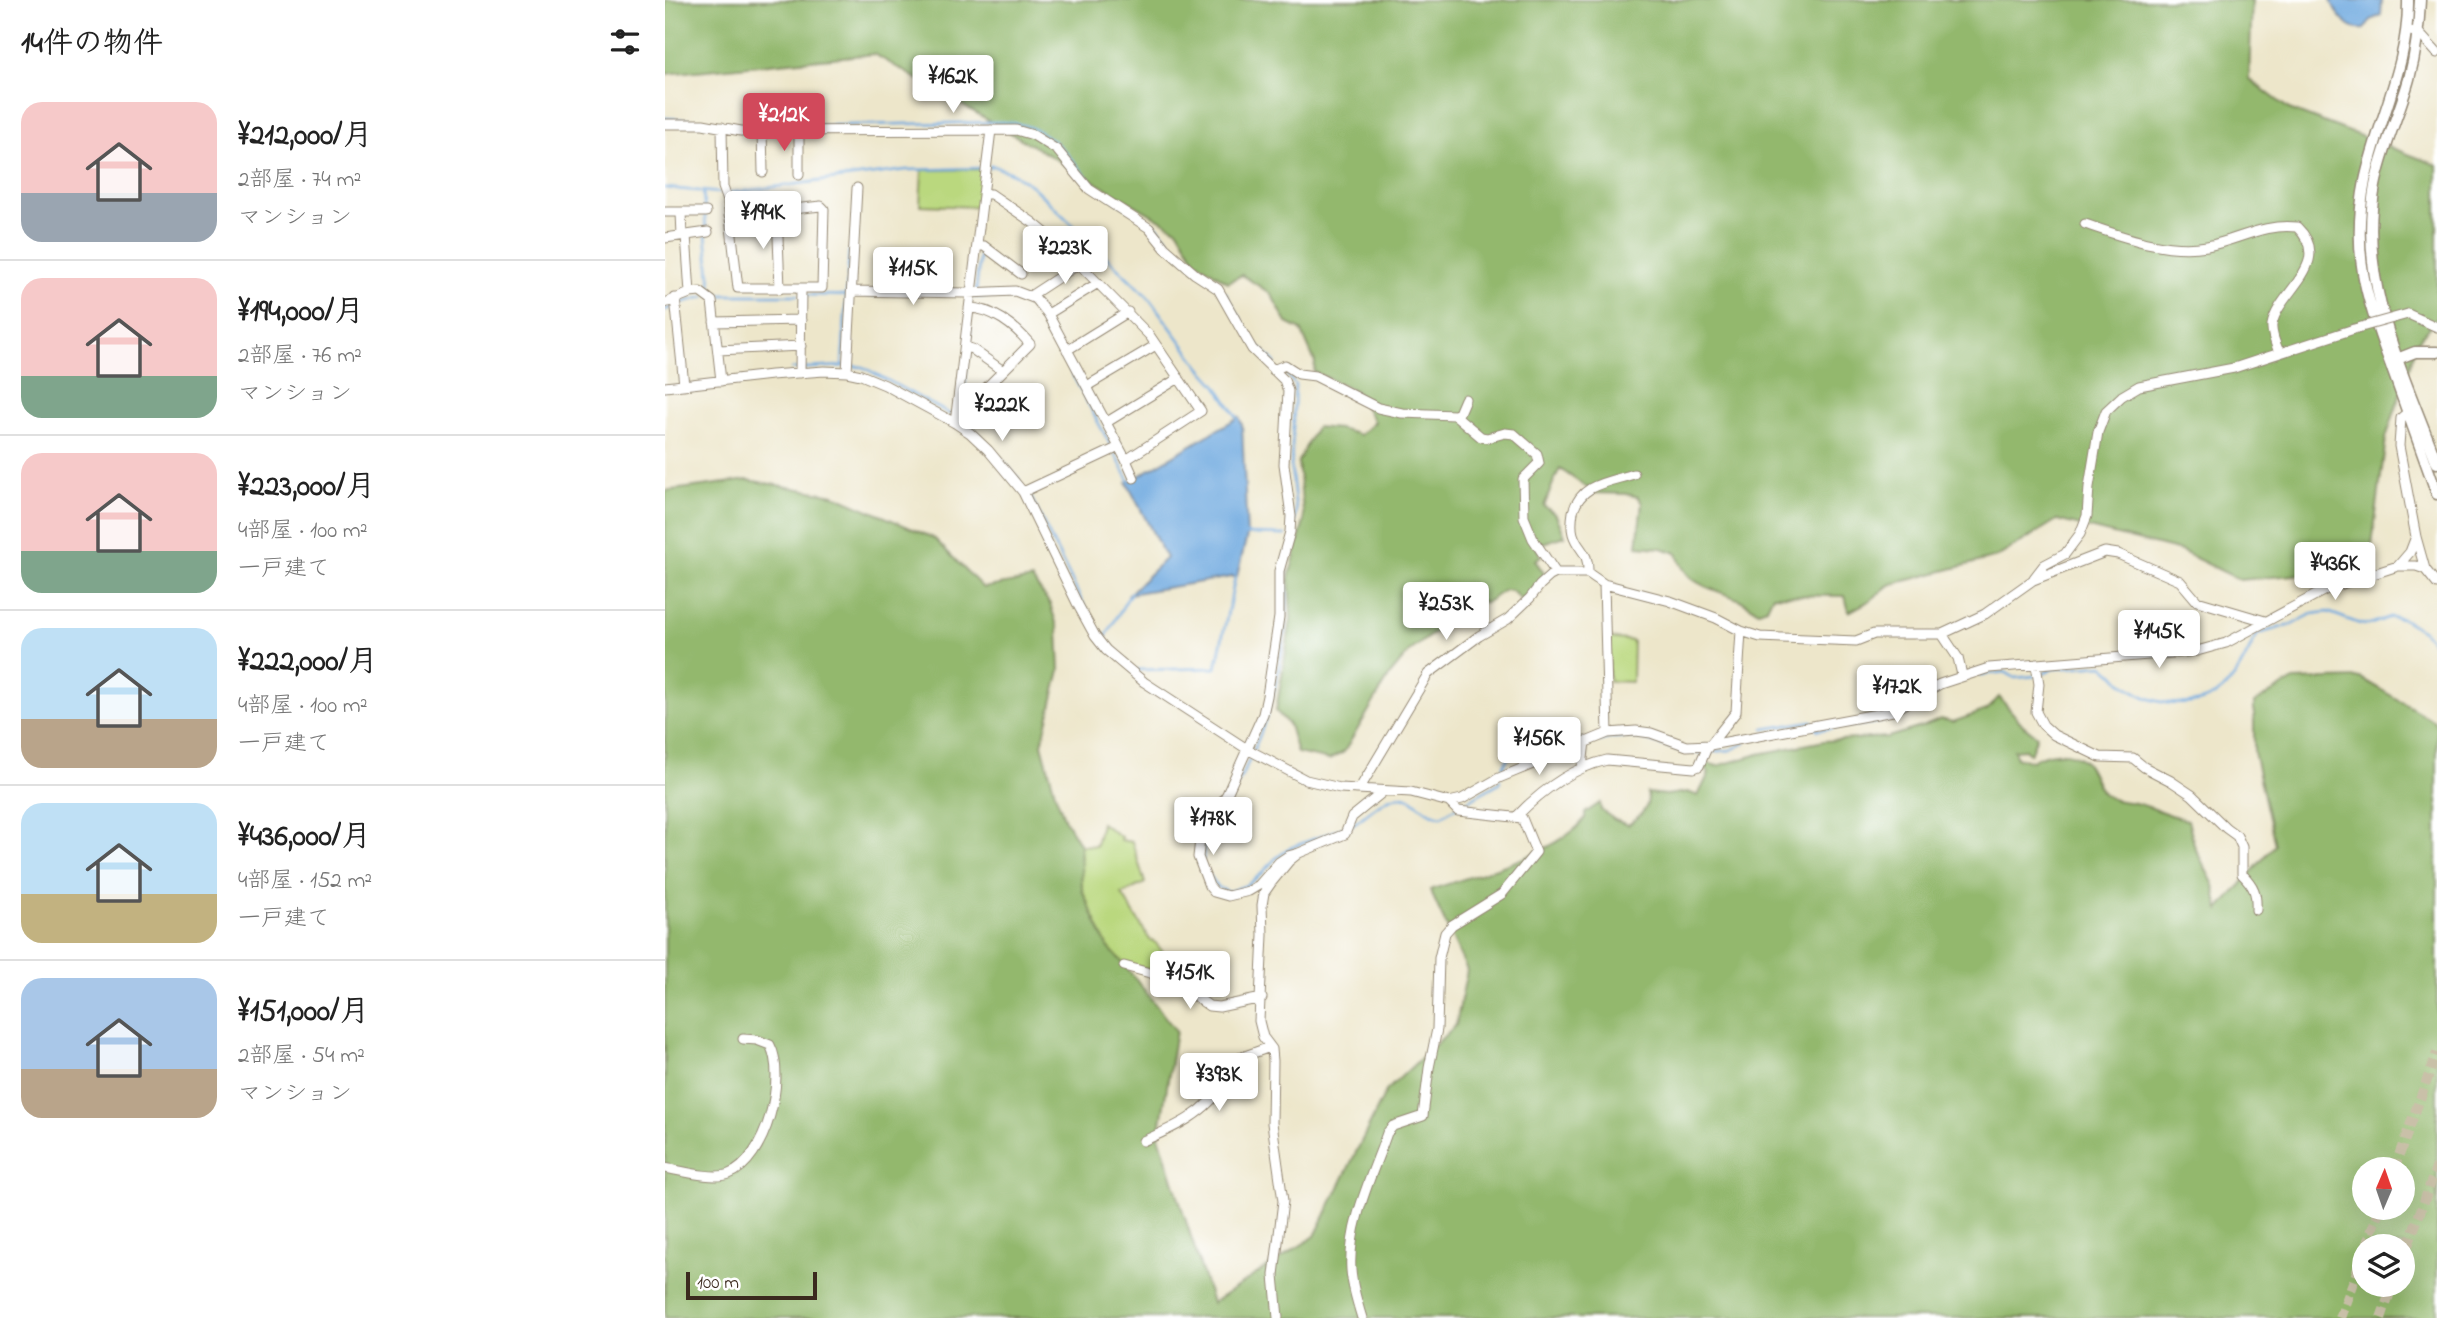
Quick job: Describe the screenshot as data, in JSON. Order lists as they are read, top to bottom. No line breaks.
{"scale_bar":"100 m","north":"top","page":{"heading":"14件の物件","price":["¥162K","¥212K","¥194K","¥223K","¥115K","¥222K","¥436K","¥253K","¥145K","¥172K","¥156K","¥178K","¥151K","¥393K"],"list":[{"name":"¥212,000/月","note":"2部屋 · 74 m² · マンション"},{"name":"¥194,000/月","note":"2部屋 · 76 m² · マンション"},{"name":"¥223,000/月","note":"4部屋 · 100 m² · 一戸建て"},{"name":"¥222,000/月","note":"4部屋 · 100 m² · 一戸建て"},{"name":"¥436,000/月","note":"4部屋 · 152 m² · 一戸建て"},{"name":"¥151,000/月","note":"2部屋 · 54 m² · マンション"}],"scale":"100 m"}}
